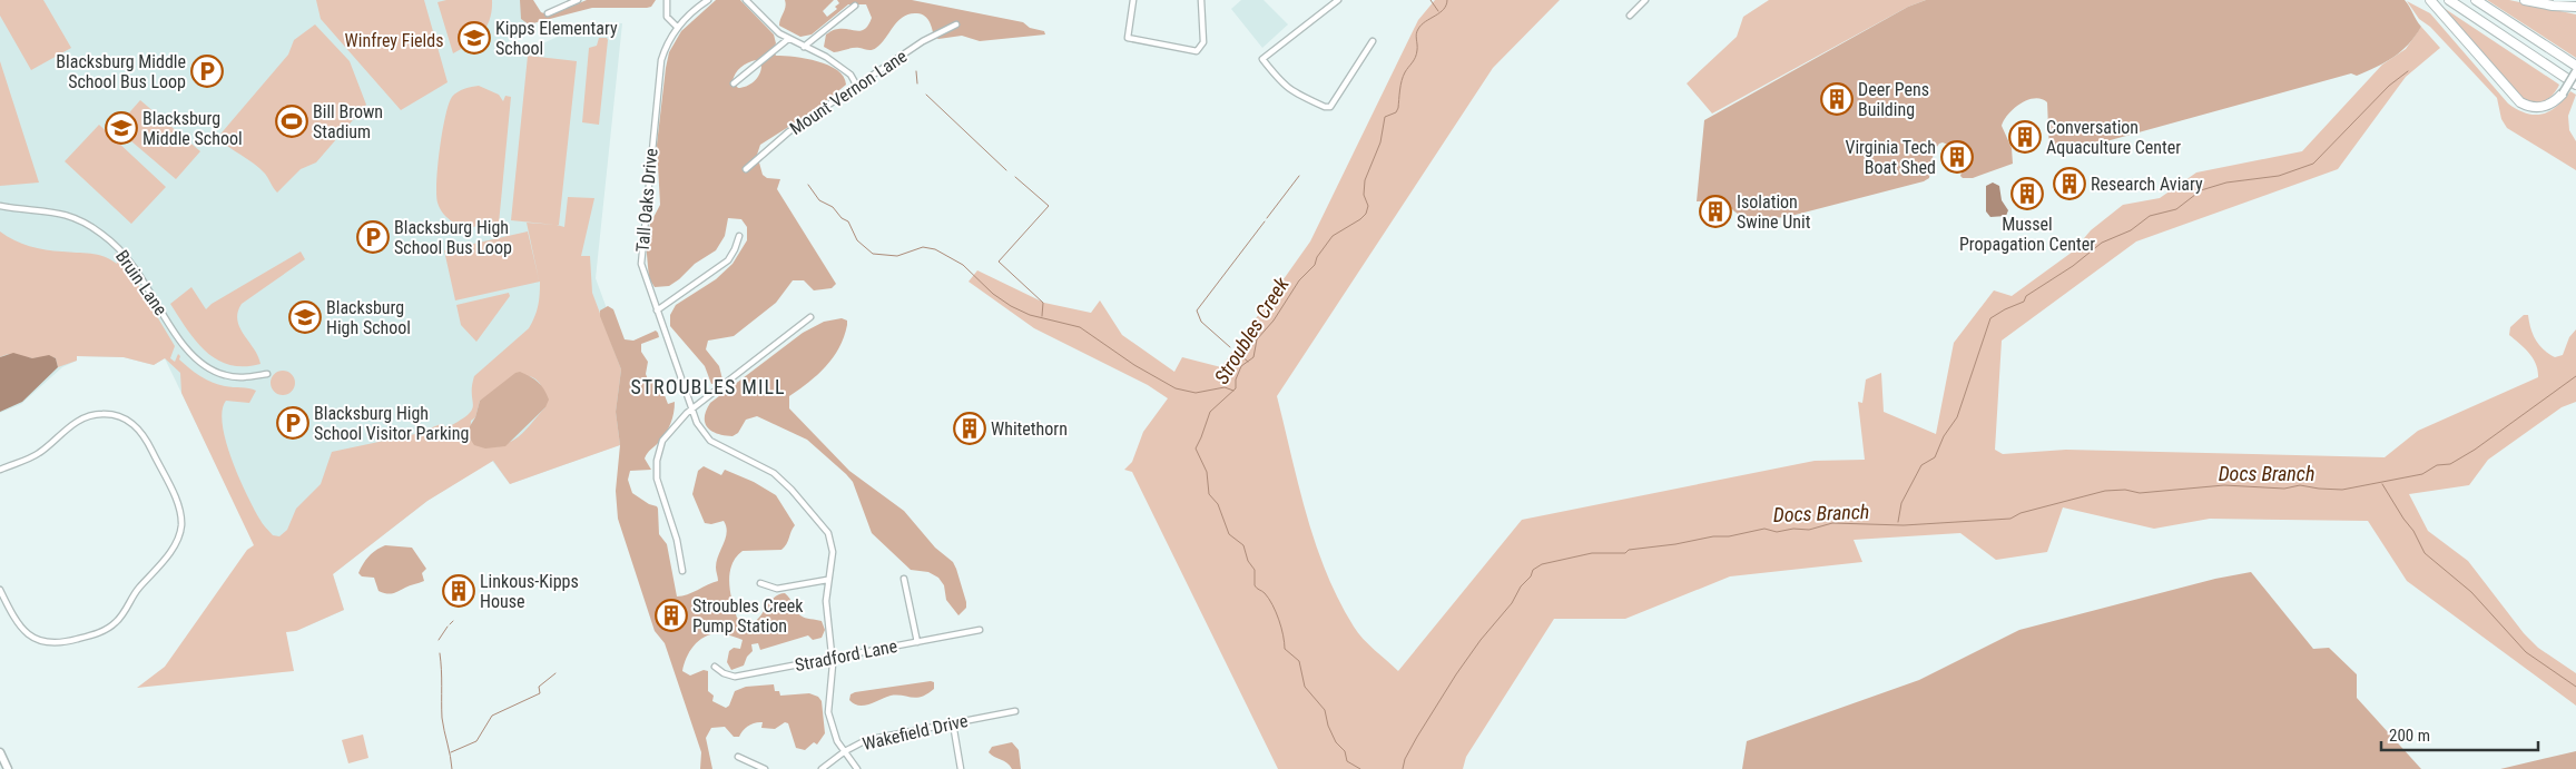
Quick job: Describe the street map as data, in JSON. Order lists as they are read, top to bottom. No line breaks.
{"streets":{"street":["Mount Vernon Lane","Tall Oaks Drive","Bruin Lane","Stradford Lane","Wakefield Drive"]},"crossings":[["Tall Oaks Drive","Stradford Lane"],["Tall Oaks Drive","Wakefield Drive"]],"districts":["STROUBLES MILL"],"water":["Stroubles Creek","Docs Branch"],"parks":["Winfrey Fields"],"places":{"school or university":["Kipps Elementary School","Blacksburg Middle School","Blacksburg High School"],"parking":["Blacksburg Middle School Bus Loop","Blacksburg High School Bus Loop","Blacksburg High School Visitor Parking"],"building":["Deer Pens Building","Conversation Aquaculture Center","Virginia Tech Boat Shed","Research Aviary","Mussel Propagation Center","Isolation Swine Unit","Whitethorn","Linkous-Kipps House","Stroubles Creek Pump Station"],"sports":["Bill Brown Stadium"]},"scale_bar":"200 m"}
